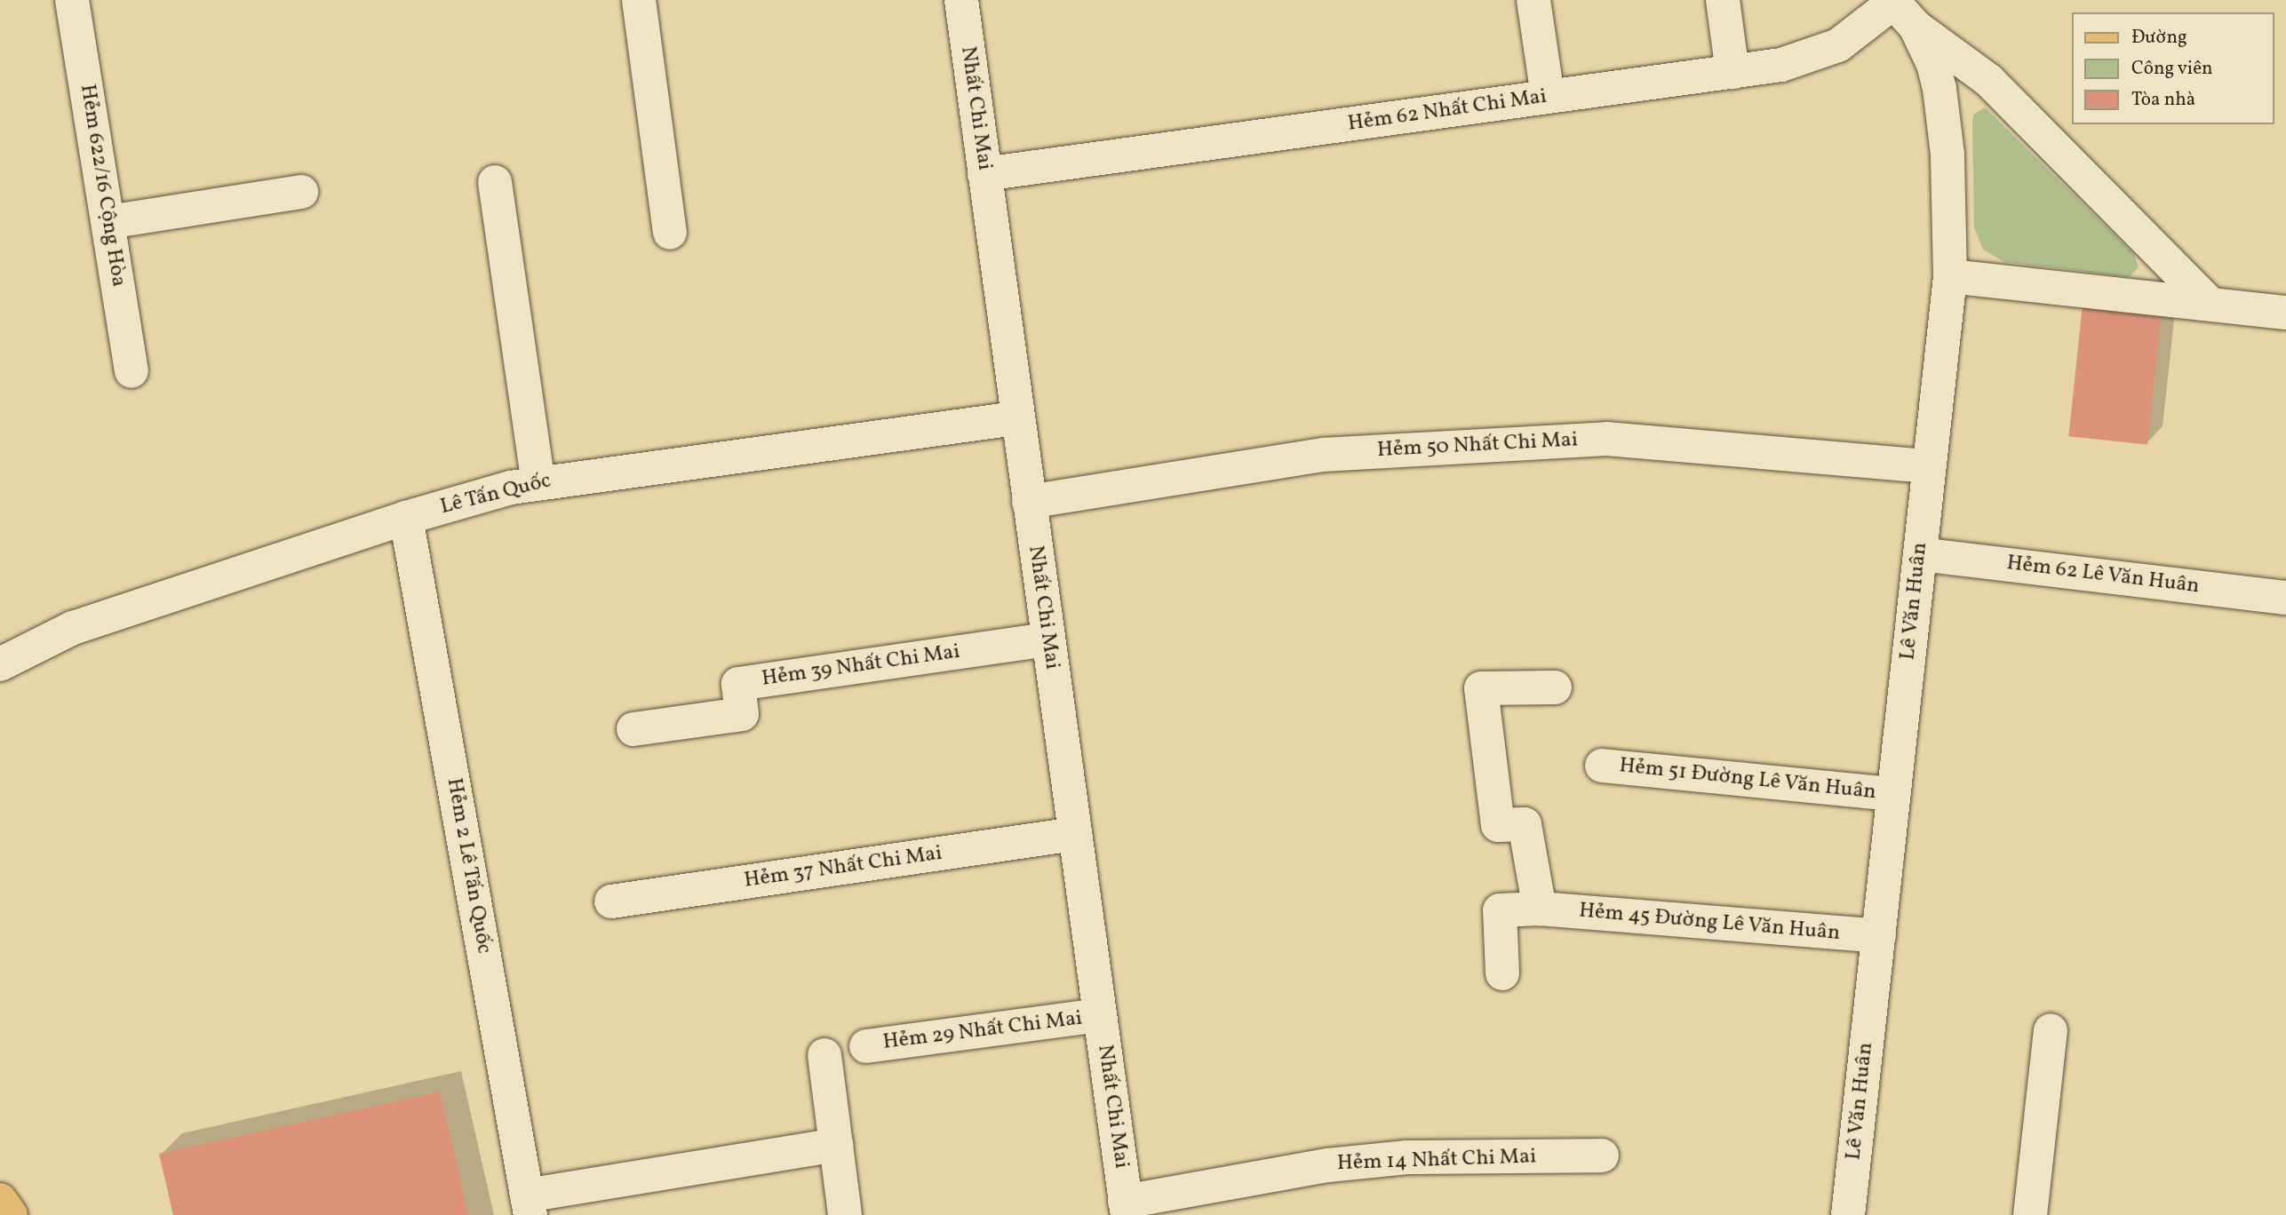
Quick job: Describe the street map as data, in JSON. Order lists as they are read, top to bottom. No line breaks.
{"streets":{"street":["Nhất Chi Mai","Hẻm 62 Nhất Chi Mai","Hẻm 622/16 Cộng Hòa","Hẻm 50 Nhất Chi Mai","Lê Tấn Quốc","Hẻm 62 Lê Văn Huân","Lê Văn Huân","Hẻm 39 Nhất Chi Mai","Hẻm 51 Đường Lê Văn Huân","Hẻm 2 Lê Tấn Quốc","Hẻm 37 Nhất Chi Mai","Hẻm 45 Đường Lê Văn Huân","Hẻm 29 Nhất Chi Mai","Hẻm 14 Nhất Chi Mai"]},"crossings":[["Nhất Chi Mai","Hẻm 62 Nhất Chi Mai"],["Nhất Chi Mai","Hẻm 50 Nhất Chi Mai"],["Nhất Chi Mai","Lê Tấn Quốc"],["Nhất Chi Mai","Hẻm 39 Nhất Chi Mai"],["Nhất Chi Mai","Hẻm 37 Nhất Chi Mai"],["Nhất Chi Mai","Hẻm 29 Nhất Chi Mai"],["Nhất Chi Mai","Hẻm 14 Nhất Chi Mai"],["Hẻm 62 Nhất Chi Mai","Lê Văn Huân"],["Hẻm 50 Nhất Chi Mai","Lê Văn Huân"],["Lê Tấn Quốc","Hẻm 2 Lê Tấn Quốc"],["Hẻm 62 Lê Văn Huân","Lê Văn Huân"],["Lê Văn Huân","Hẻm 51 Đường Lê Văn Huân"],["Lê Văn Huân","Hẻm 45 Đường Lê Văn Huân"]],"legend":["Đường","Công viên","Tòa nhà"]}
